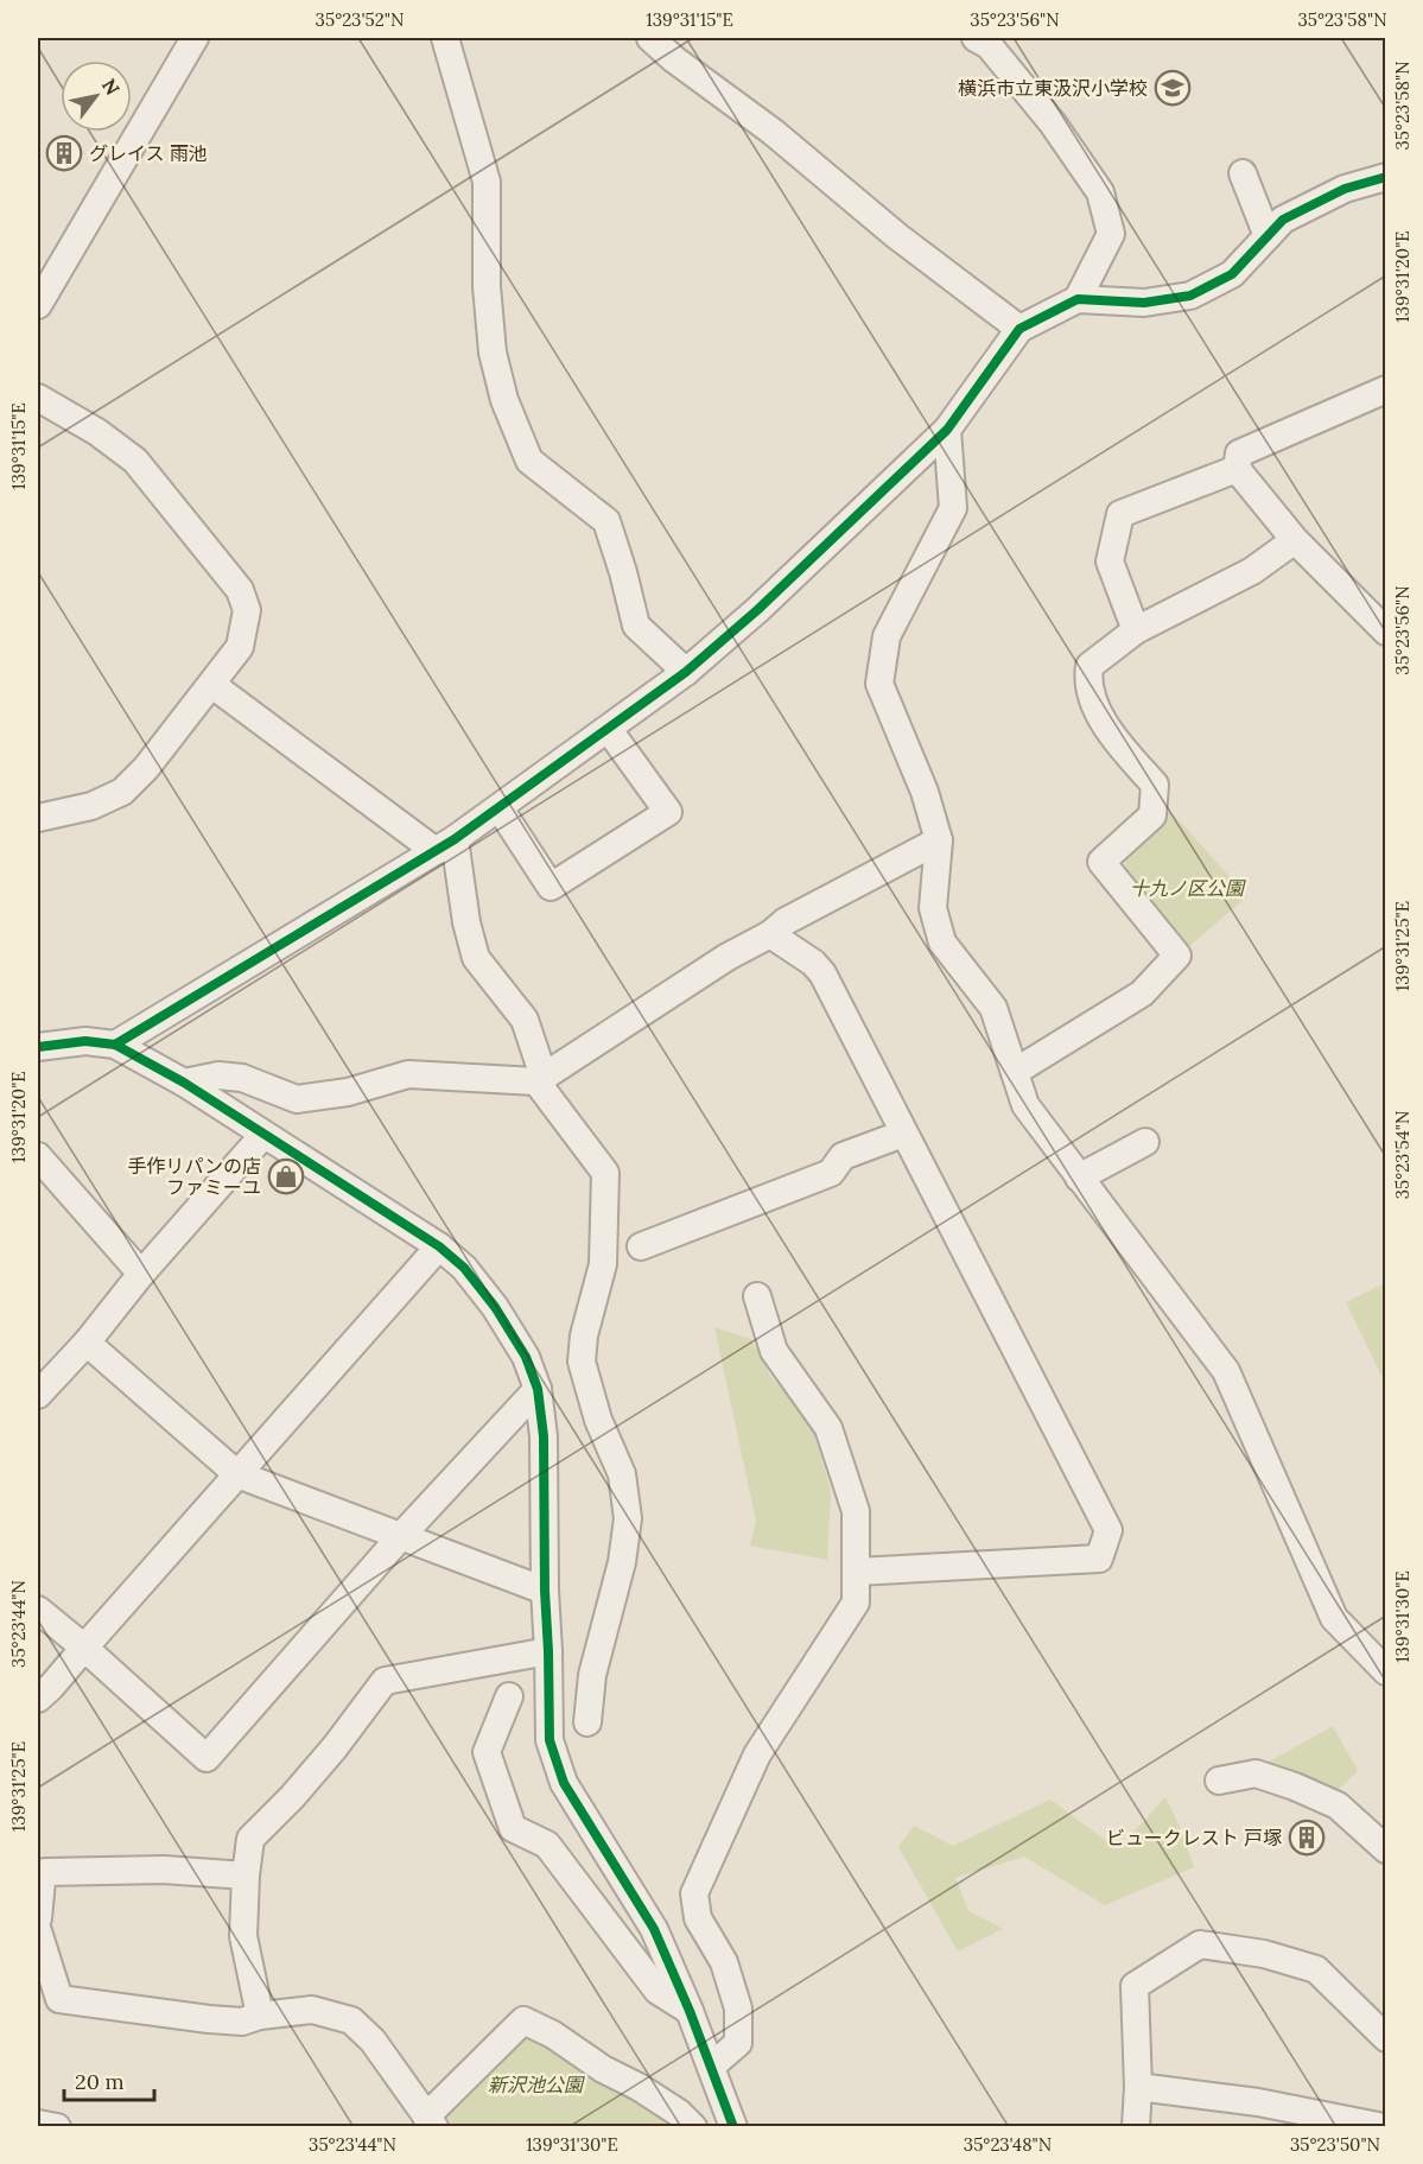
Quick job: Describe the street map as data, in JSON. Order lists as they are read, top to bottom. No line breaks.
{"parks":["十九ノ区公園","新沢池公園"],"places":{"school or university":["横浜市立東汲沢小学校"],"building":["グレイス 雨池","ビュークレスト 戸塚"],"shop":["手作リパンの店 ファミーユ"]},"scale_bar":"20 m","north":"top right","coordinates":["35°23'52\"N","139°31'15\"E","35°23'56\"N","35°23'58\"N","139°31'20\"E","139°31'25\"E","35°23'54\"N","139°31'30\"E","35°23'44\"N","35°23'48\"N","35°23'50\"N"]}
